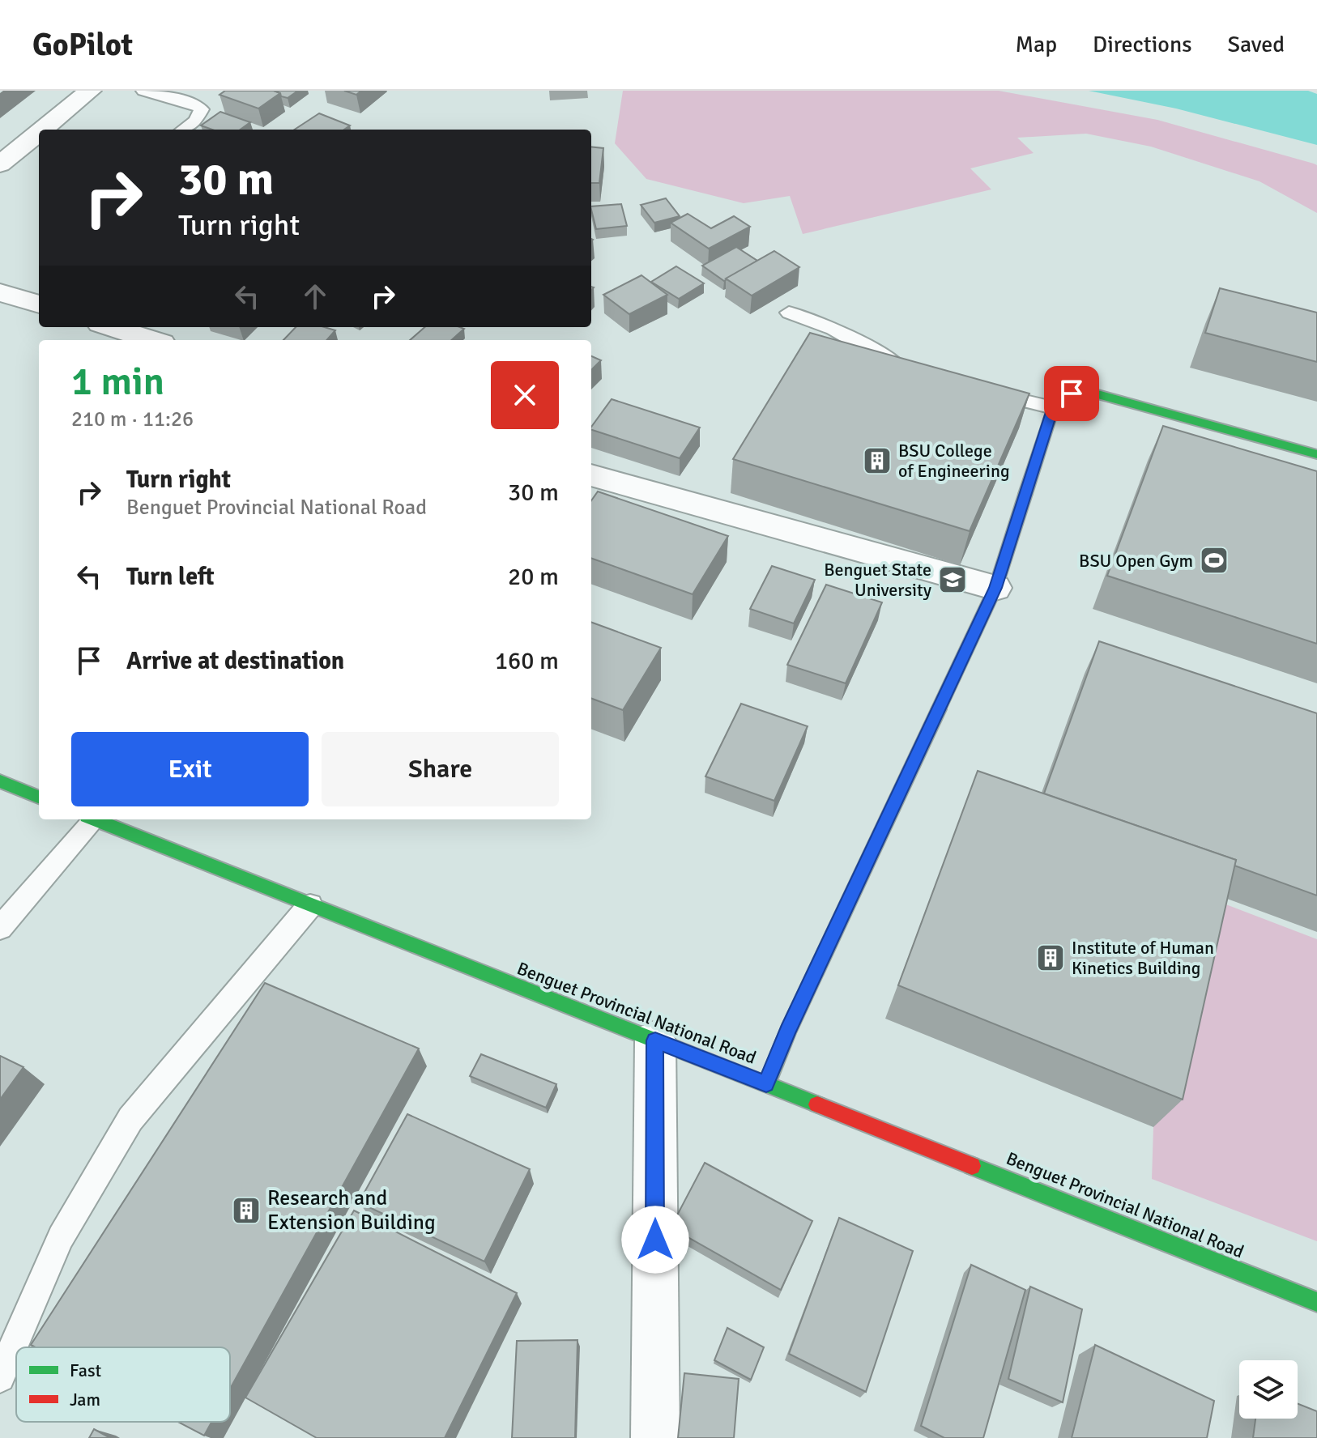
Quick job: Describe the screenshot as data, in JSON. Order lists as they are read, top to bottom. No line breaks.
{"streets":{"main road":["Benguet Provincial National Road"]},"places":{"building":["BSU College of Engineering","Institute of Human Kinetics Building","Research and Extension Building"],"sports":["BSU Open Gym"],"school or university":["Benguet State University"]},"legend":["Fast","Jam"],"page":{"header":"GoPilot","nav":["Map","Directions","Saved"],"turn":["30 m","Turn right"],"heading":["1 min","210 m · 11:26"],"list":[{"name":"Turn right","note":"Benguet Provincial National Road","value":"30 m"},{"name":"Turn left","value":"20 m"},{"name":"Arrive at destination","value":"160 m"}],"buttons":["Exit","Share"]}}
